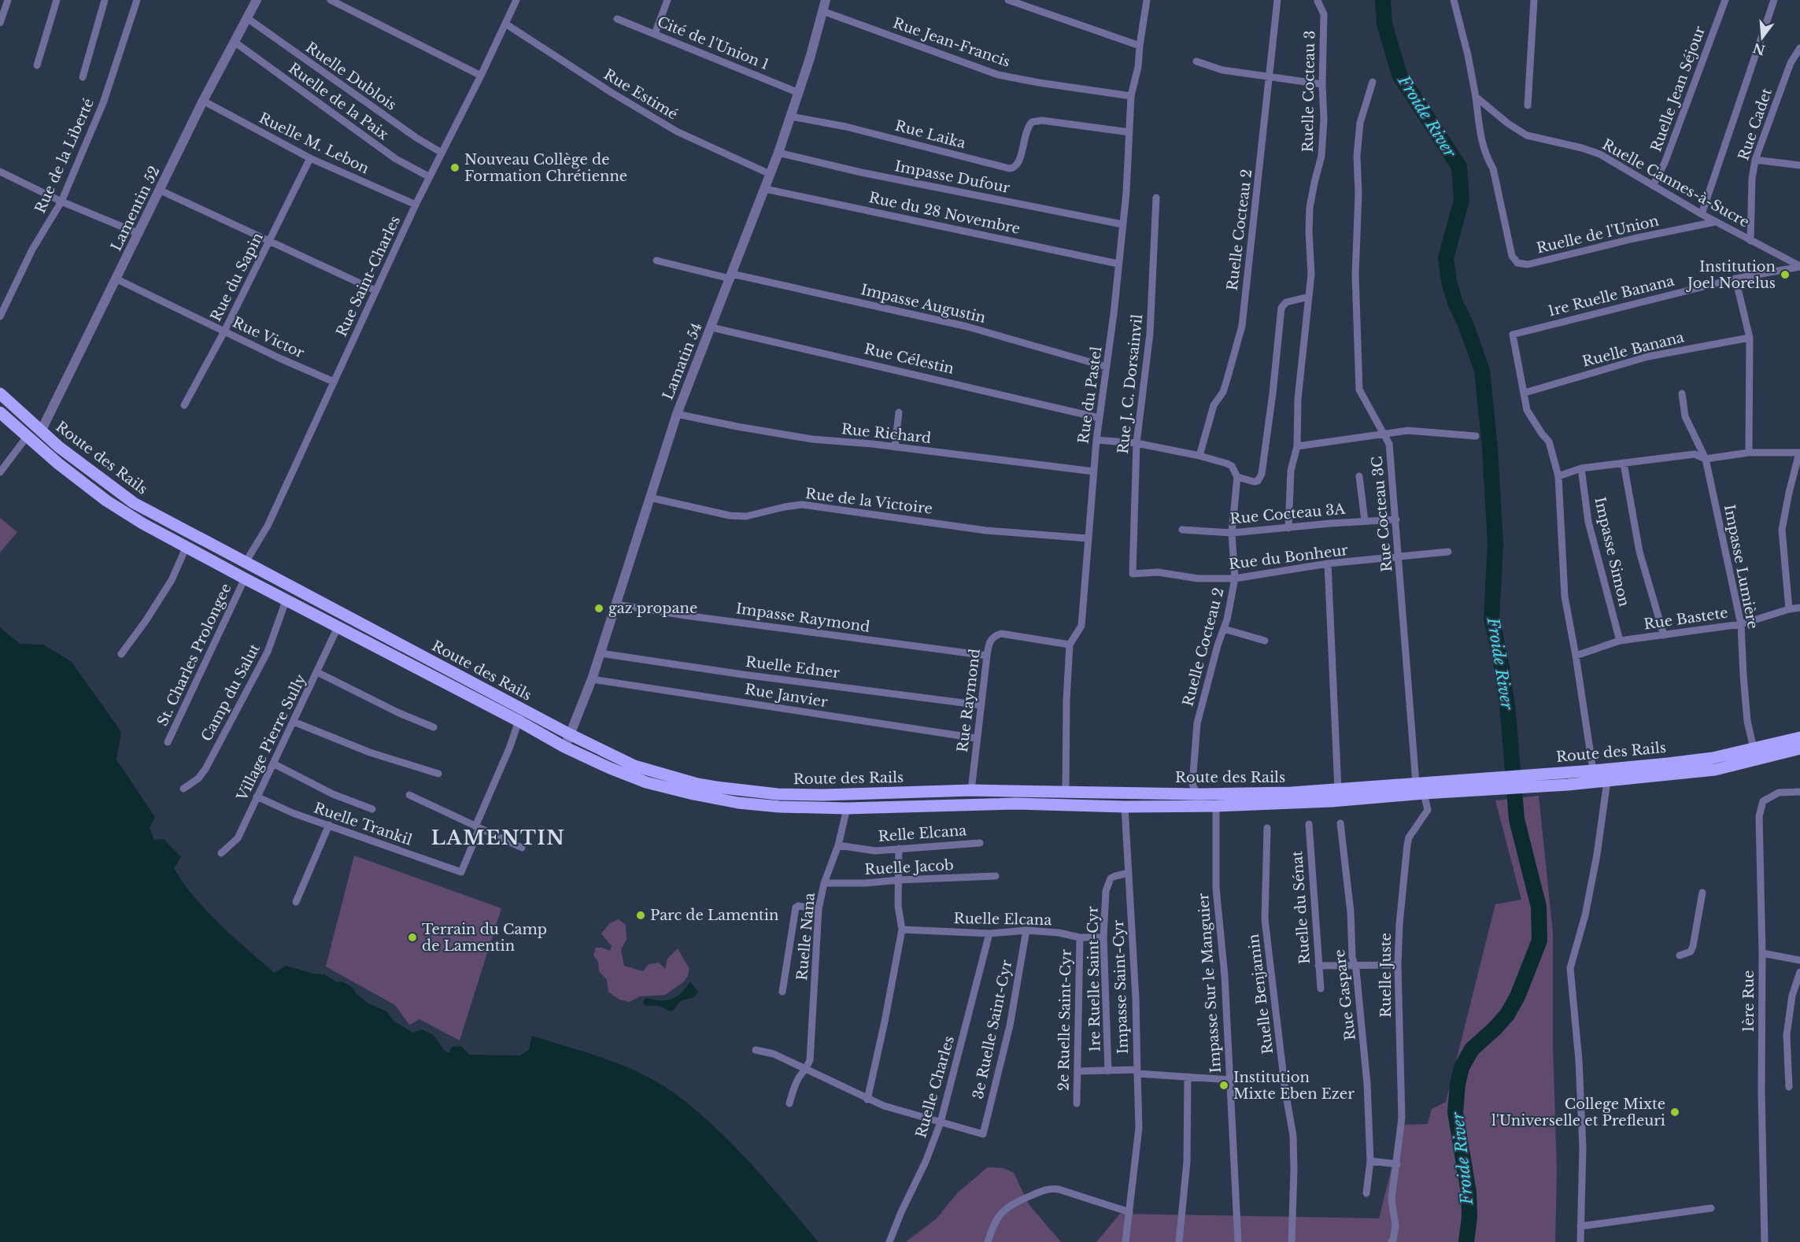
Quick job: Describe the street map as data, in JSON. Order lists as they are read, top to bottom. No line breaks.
{"streets":{"main road":["Route des Rails"],"street":["Rue Jean-Francis","Cité de l'Union 1","Ruelle Dublois","Ruelle Jean Séjour","Ruelle Cocteau 3","Rue Estimé","Ruelle de la Paix","Rue Cadet","Rue Laika","Ruelle M. Lebon","Rue de la Liberté","Impasse Dufour","Ruelle Cannes-à-Sucre","Lamentin 52","Rue du 28 Novembre","Ruelle Cocteau 2","Ruelle de l'Union","Rue Saint-Charles","Rue du Sapin","1re Ruelle Banana","Impasse Augustin","Rue Victor","Ruelle Banana","Rue Célestin","Lamatin 54","Rue J. C. Dorsainvil","Rue du Pastel","Rue Richard","Rue de la Victoire","Rue Cocteau 3A","Rue Cocteau 3C","Impasse Simon","Rue du Bonheur","Impasse Lumière","Impasse Raymond","Rue Bastete","St. Charles Prolongee","Ruelle Edner","Camp du Salut","Rue Janvier","Rue Raymond","Village Pierre Sully","Ruelle Trankil","Relle Elcana","Ruelle Jacob","Ruelle du Sénat","Ruelle Elcana","Ruelle Nana","Ruelle Juste","1re Ruelle Saint-Cyr","Impasse Sur le Manguier","Impasse Saint-Cyr","Ruelle Benjamin","Rue Gaspare","1ère Rue","2e Ruelle Saint-Cyr","3e Ruelle Saint-Cyr","Ruelle Charles"]},"crossings":[["Rue Jean-Francis","Lamatin 54"],["Rue Jean-Francis","Rue du Pastel"],["Cité de l'Union 1","Lamatin 54"],["Ruelle Dublois","Lamentin 52"],["Ruelle Dublois","Rue Saint-Charles"],["Ruelle Jean Séjour","Ruelle Cannes-à-Sucre"],["Ruelle Cocteau 3","Rue Cocteau 3A"],["Rue Estimé","Rue Saint-Charles"],["Rue Estimé","Lamatin 54"],["Ruelle de la Paix","Lamentin 52"],["Ruelle de la Paix","Rue Saint-Charles"],["Rue Cadet","Ruelle Cannes-à-Sucre"],["Rue Laika","Lamatin 54"],["Rue Laika","Rue du Pastel"],["Ruelle M. Lebon","Lamentin 52"],["Ruelle M. Lebon","Rue Saint-Charles"],["Ruelle M. Lebon","Rue du Sapin"],["Impasse Dufour","Lamatin 54"],["Impasse Dufour","Rue du Pastel"],["Ruelle Cannes-à-Sucre","Ruelle de l'Union"],["Ruelle Cannes-à-Sucre","1re Ruelle Banana"],["Lamentin 52","Rue Victor"],["Lamentin 52","Route des Rails"],["Rue du 28 Novembre","Lamatin 54"],["Rue du 28 Novembre","Rue du Pastel"],["Ruelle Cocteau 2","Route des Rails"],["Ruelle Cocteau 2","Rue Cocteau 3A"],["Ruelle Cocteau 2","Rue du Bonheur"],["Rue Saint-Charles","Rue Victor"],["Rue Saint-Charles","Route des Rails"],["Rue du Sapin","Rue Victor"],["1re Ruelle Banana","Ruelle Banana"],["Impasse Augustin","Lamatin 54"],["Impasse Augustin","Rue du Pastel"],["Rue Célestin","Lamatin 54"],["Rue Célestin","Rue du Pastel"],["Lamatin 54","Rue Richard"],["Lamatin 54","Route des Rails"],["Lamatin 54","Rue de la Victoire"],["Lamatin 54","Impasse Raymond"],["Lamatin 54","Ruelle Edner"],["Lamatin 54","Rue Janvier"],["Rue J. C. Dorsainvil","Rue du Bonheur"],["Rue du Pastel","Rue Richard"],["Rue du Pastel","Route des Rails"],["Rue du Pastel","Rue de la Victoire"],["Rue du Pastel","Rue Raymond"],["Route des Rails","Rue Cocteau 3C"],["Route des Rails","Impasse Lumière"],["Route des Rails","St. Charles Prolongee"],["Route des Rails","Camp du Salut"],["Route des Rails","Rue Raymond"],["Route des Rails","Village Pierre Sully"],["Route des Rails","Ruelle Nana"],["Route des Rails","Ruelle Juste"],["Route des Rails","Impasse Sur le Manguier"],["Route des Rails","Impasse Saint-Cyr"],["Rue Cocteau 3A","Rue Cocteau 3C"],["Rue Cocteau 3C","Rue du Bonheur"],["Impasse Simon","Rue Bastete"],["Impasse Lumière","Rue Bastete"],["Impasse Raymond","Rue Raymond"],["Ruelle Edner","Rue Raymond"],["Rue Janvier","Rue Raymond"],["Village Pierre Sully","Ruelle Trankil"],["Relle Elcana","Ruelle Nana"],["Ruelle Jacob","Ruelle Nana"],["Ruelle Elcana","1re Ruelle Saint-Cyr"],["Ruelle Elcana","2e Ruelle Saint-Cyr"],["Ruelle Elcana","3e Ruelle Saint-Cyr"],["Ruelle Elcana","Ruelle Charles"],["1re Ruelle Saint-Cyr","Impasse Saint-Cyr"],["Impasse Sur le Manguier","Impasse Saint-Cyr"],["3e Ruelle Saint-Cyr","Ruelle Charles"]],"districts":["LAMENTIN"],"water":["Froide River"],"places":["Nouveau Collège de Formation Chrétienne","Institution Joel Norelus","gaz propane","Parc de Lamentin","Terrain du Camp de Lamentin","Institution Mixte Eben Ezer","College Mixte l'Universelle et Prefleuri"],"north":"bottom"}
